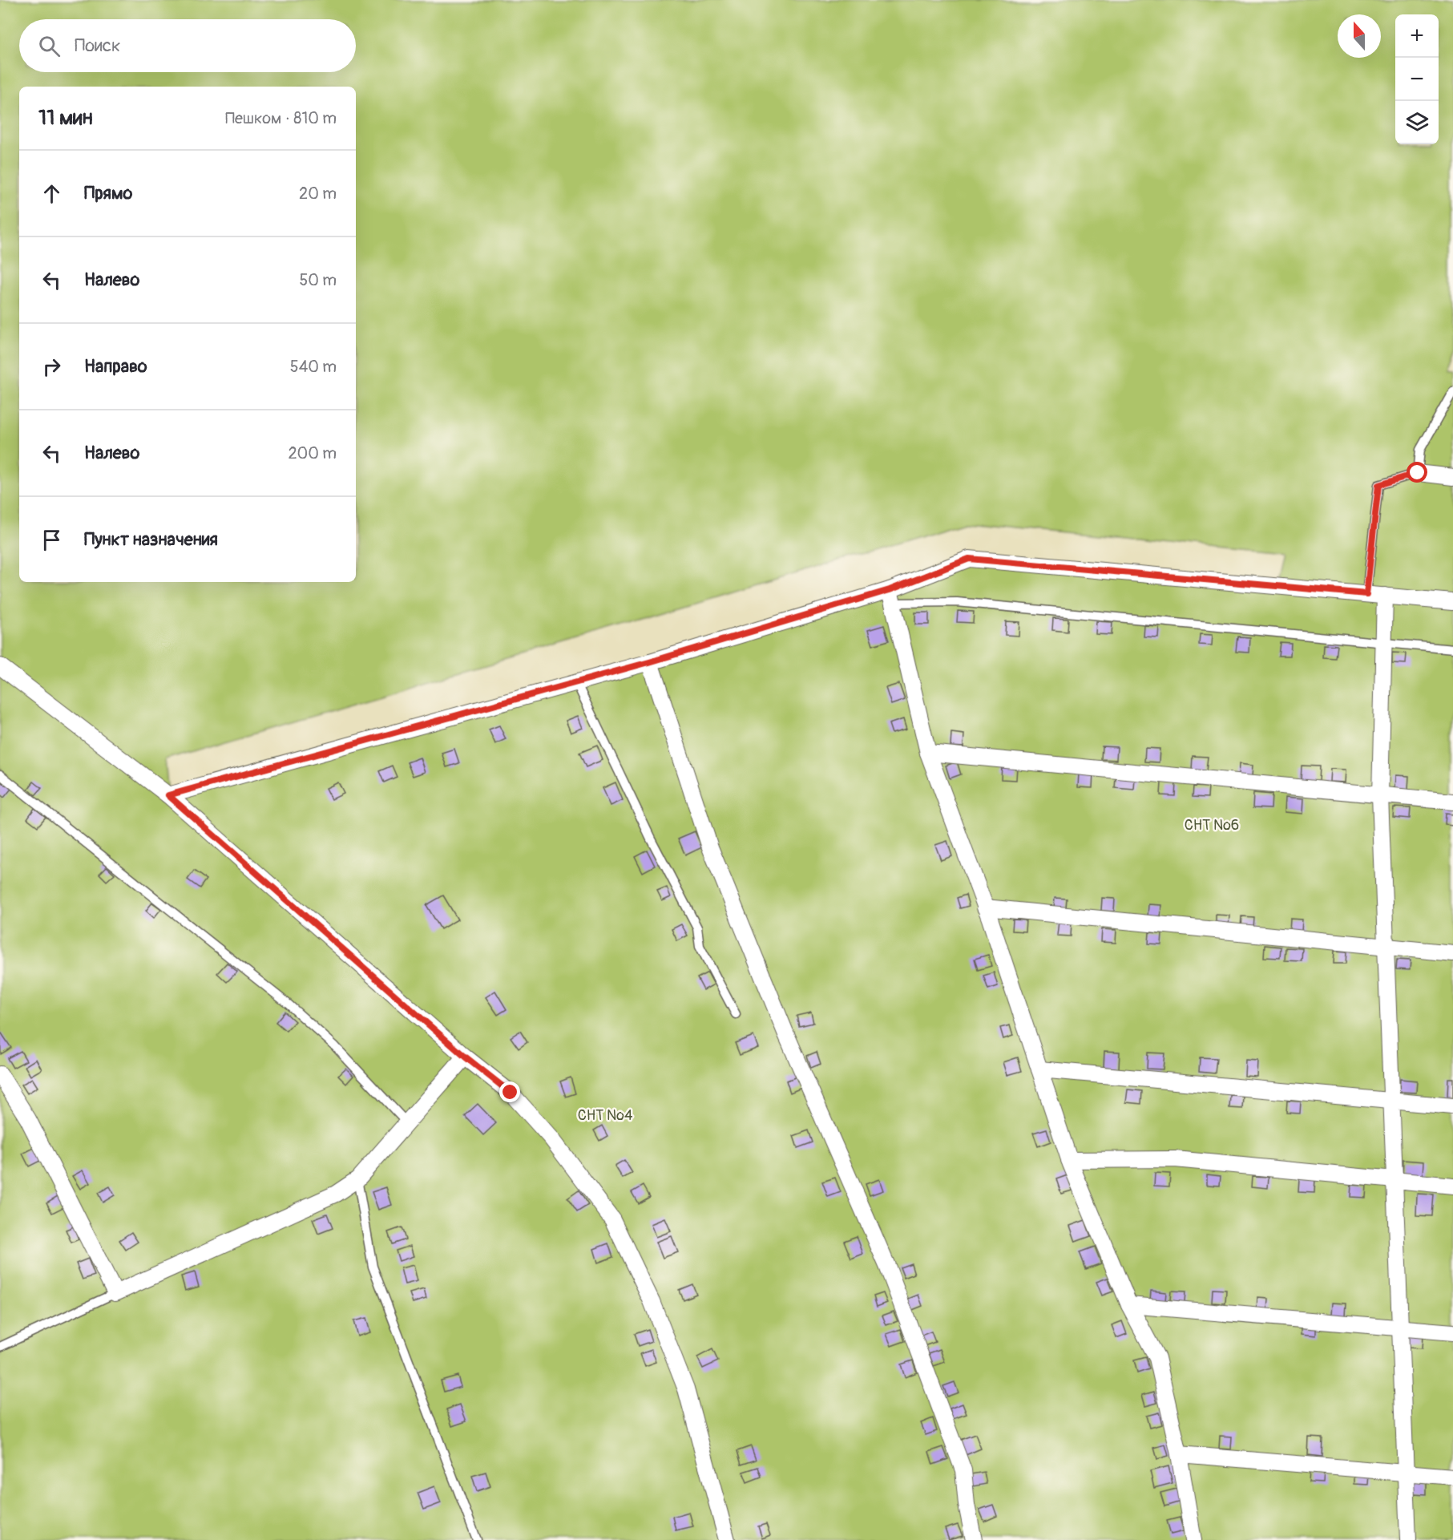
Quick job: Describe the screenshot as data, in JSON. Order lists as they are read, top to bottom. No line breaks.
{"parks":["СНТ №6","СНТ №4"],"north":"top","page":{"map_buttons":["+","−"],"search":"Поиск","heading":["11 мин","Пешком · 810 m"],"list":[["Прямо","20 m"],["Налево","50 m"],["Направо","540 m"],["Налево","200 m"],"Пункт назначения"]}}
